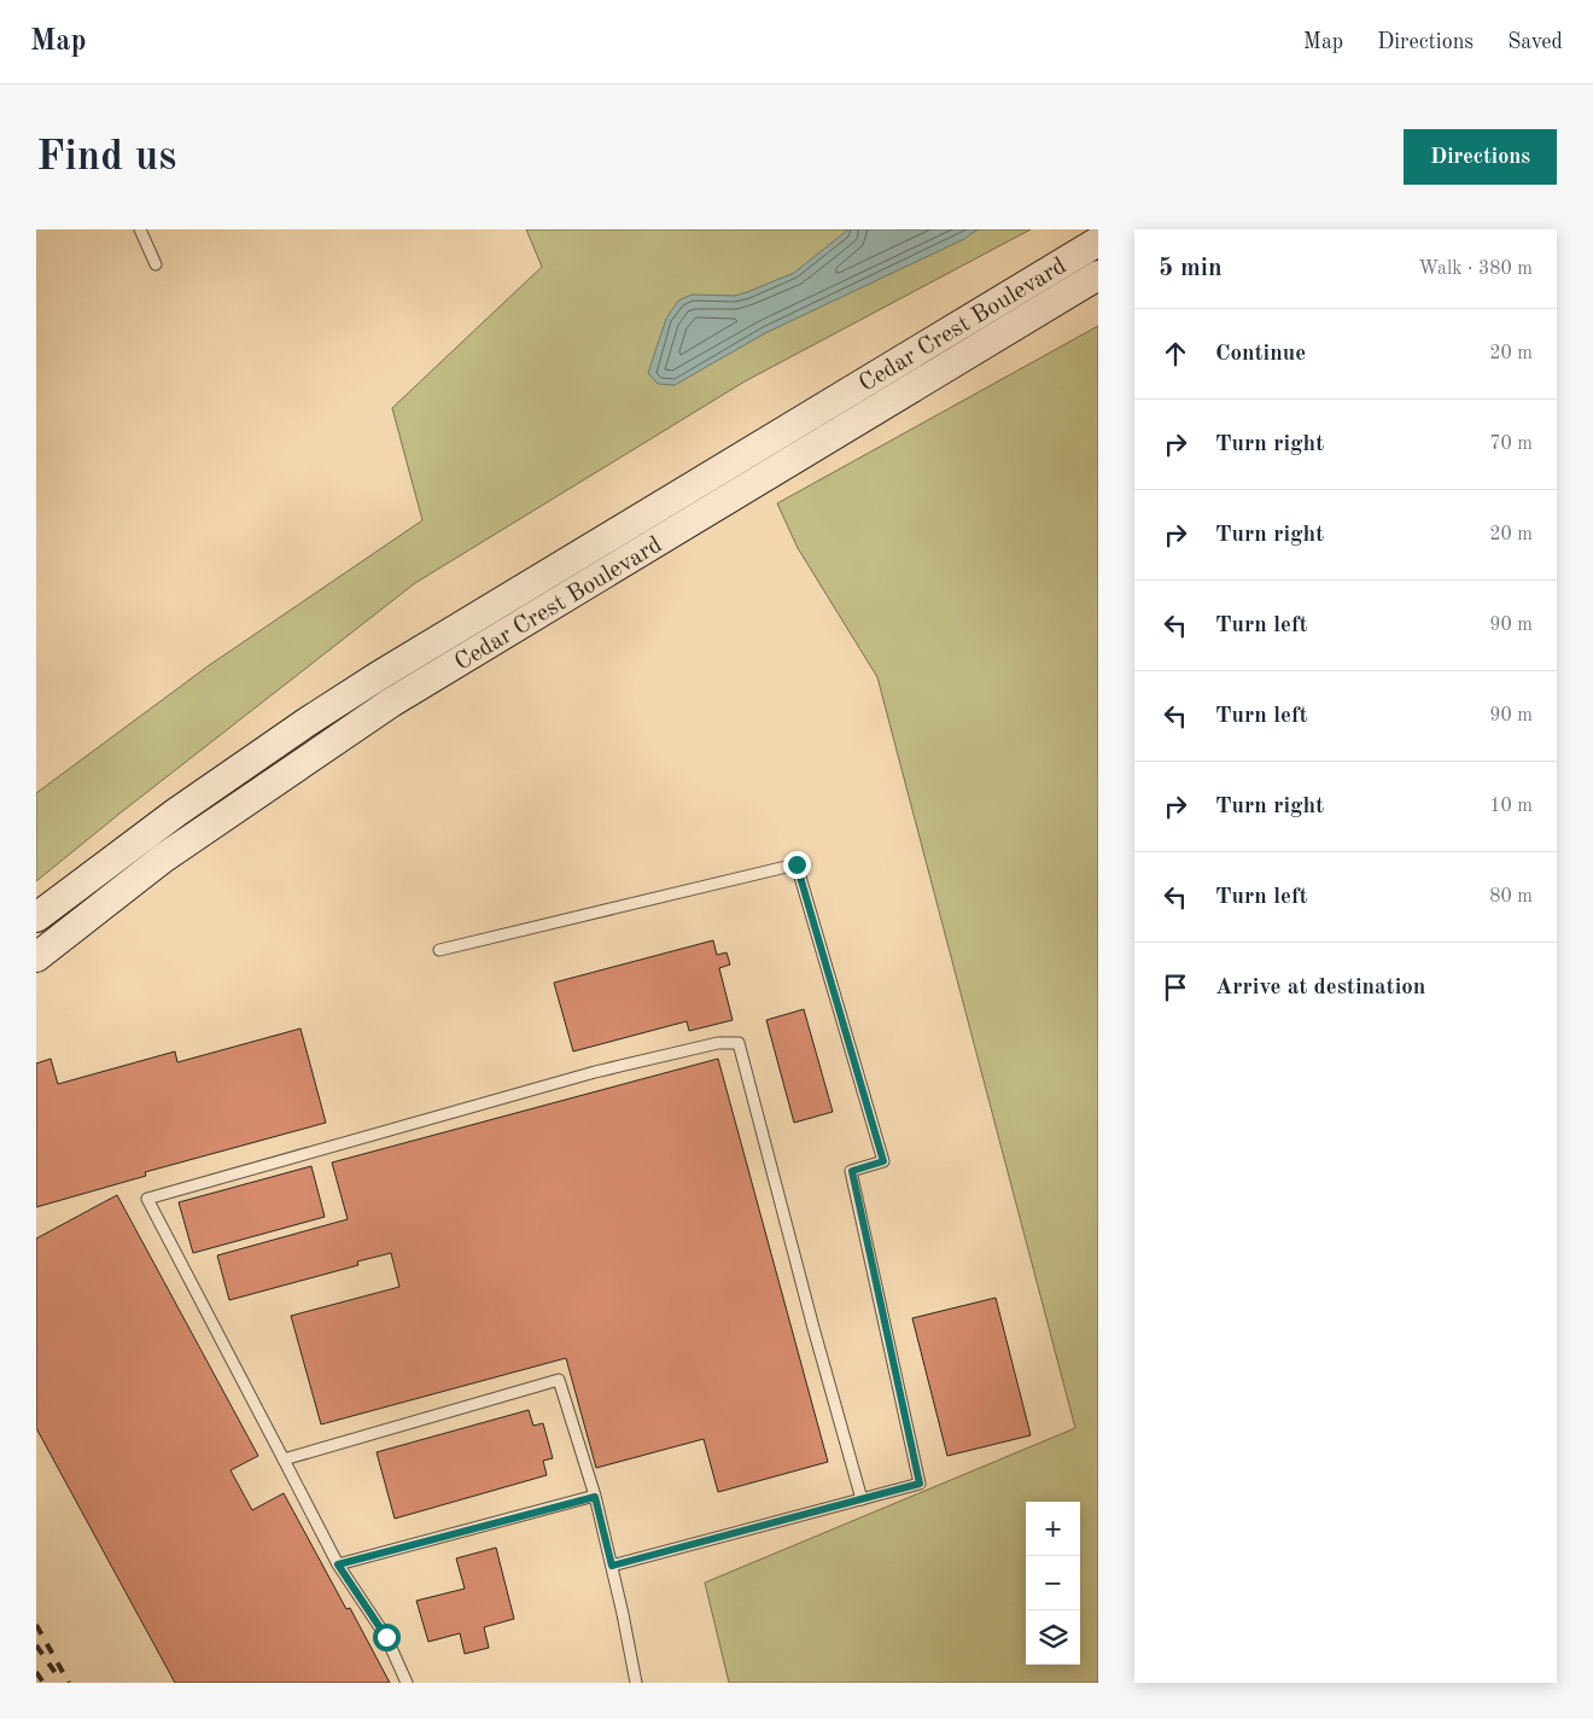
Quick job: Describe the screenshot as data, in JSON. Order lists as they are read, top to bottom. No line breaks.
{"streets":{"main road":["Cedar Crest Boulevard"]},"page":{"header":"Map","nav":["Map","Directions","Saved"],"buttons":"Directions","title":"Find us","heading":["5 min","Walk · 380 m"],"list":[["Continue","20 m"],["Turn right","70 m"],["Turn right","20 m"],["Turn left","90 m"],["Turn left","90 m"],["Turn right","10 m"],["Turn left","80 m"],"Arrive at destination"],"map_buttons":["+","−"]}}
